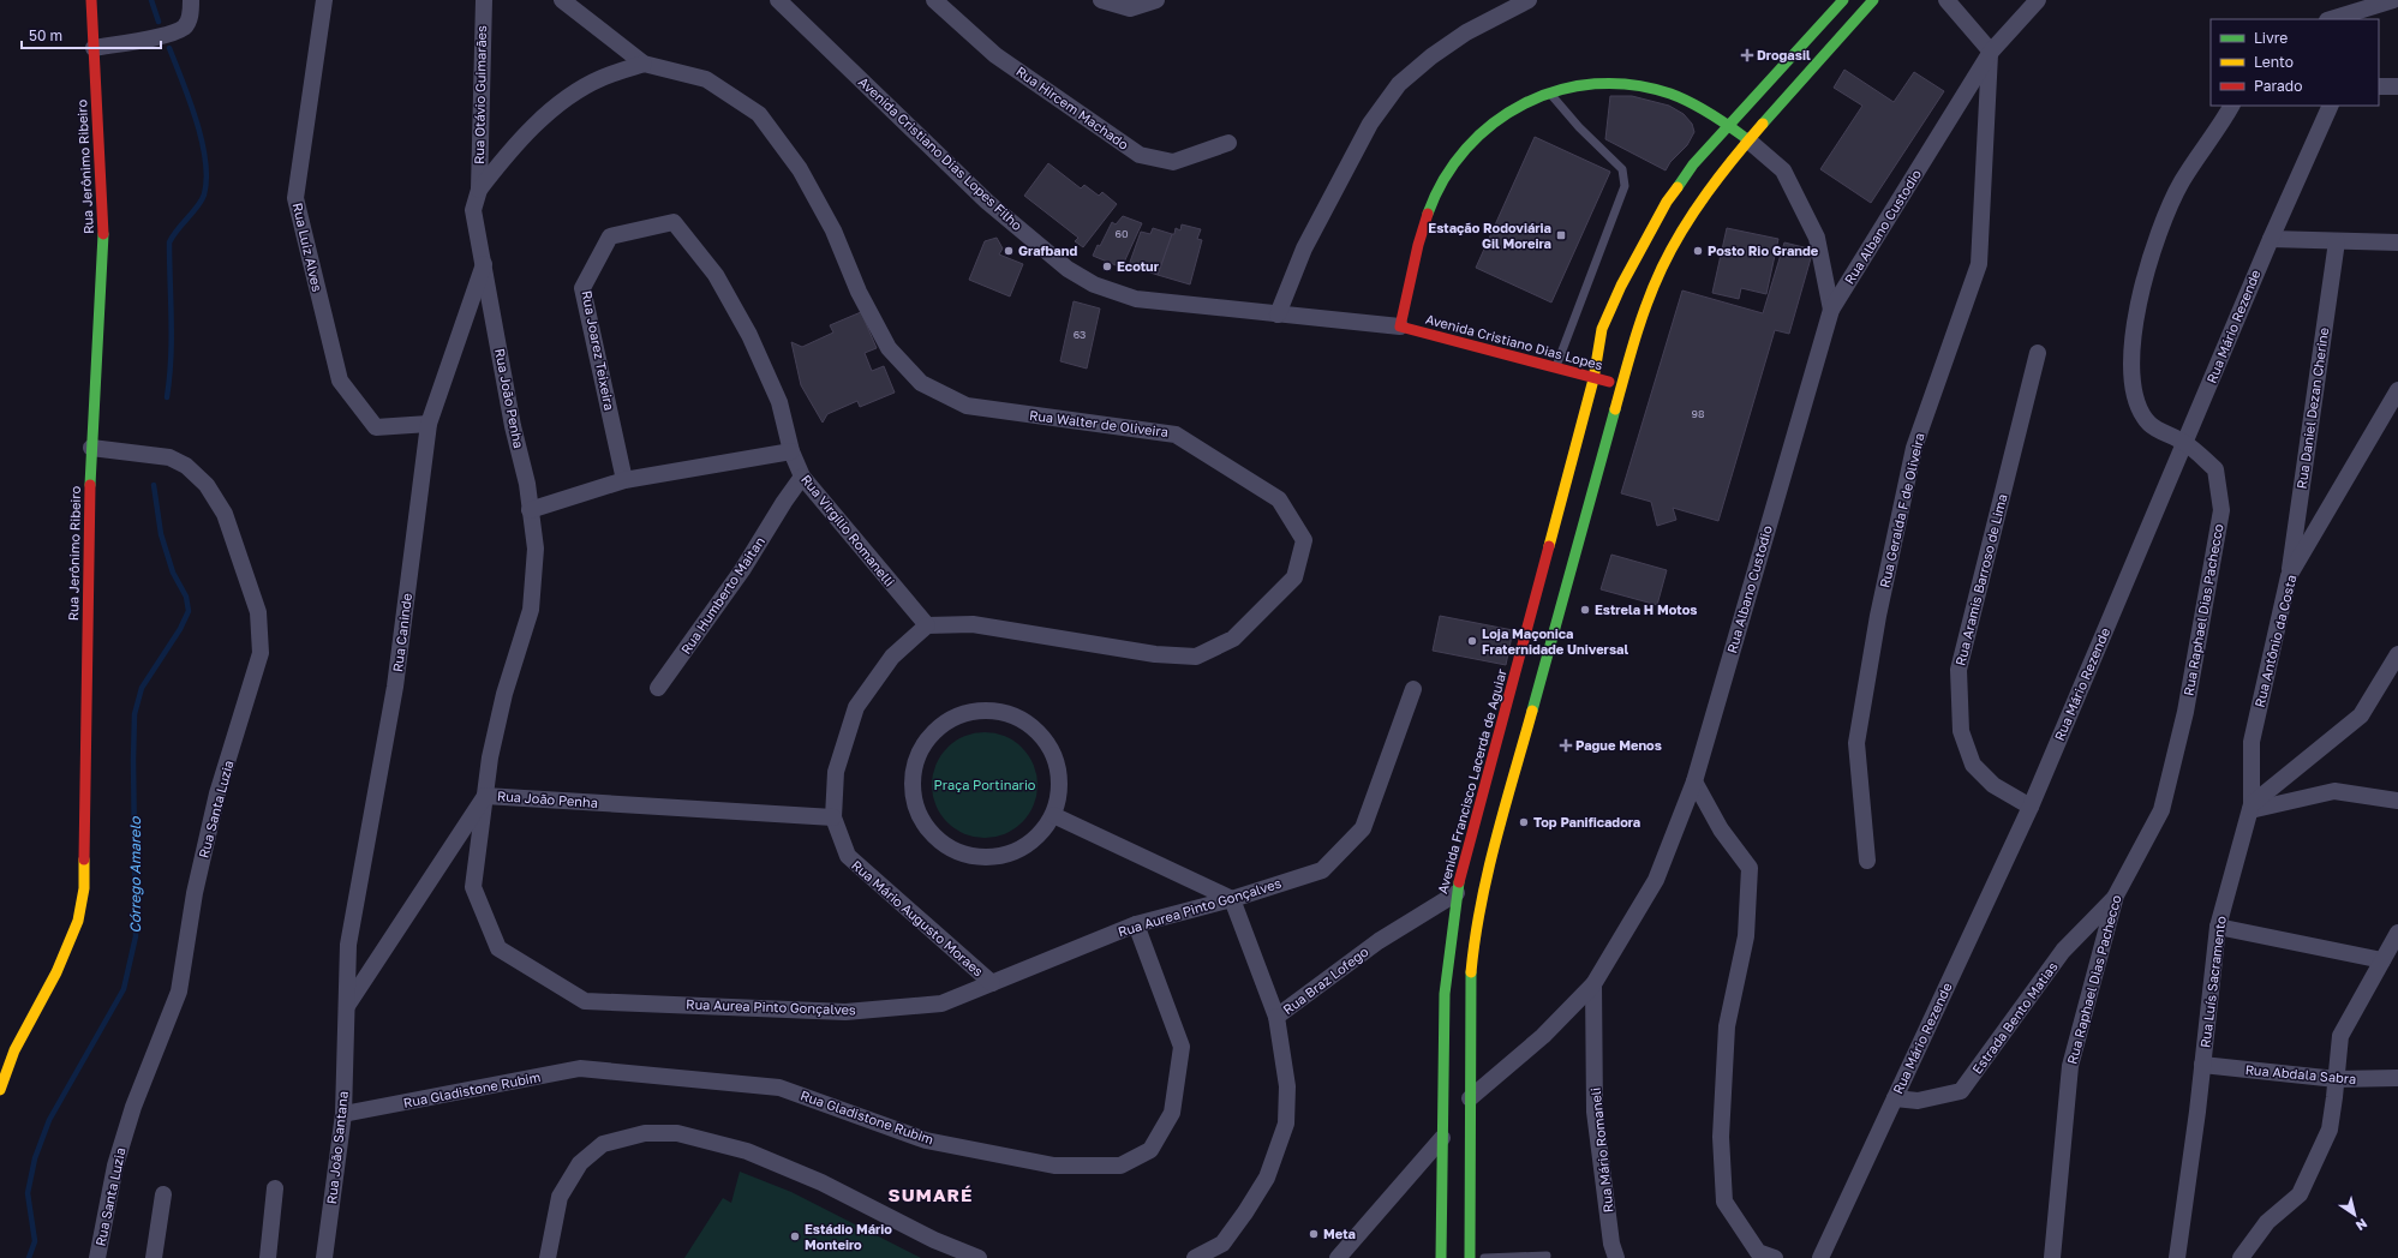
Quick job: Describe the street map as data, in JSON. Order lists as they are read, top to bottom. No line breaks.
{"streets":{"main road":["Rua Jerônimo Ribeiro","Avenida Cristiano Dias Lopes","Avenida Francisco Lacerda de Aguiar"],"street":["Rua Otávio Guimarães","Rua Hircem Machado","Avenida Cristiano Dias Lopes Filho","Rua Albano Custodio","Rua Luiz Alves","Rua Mário Rezende","Rua Joarez Teixeira","Rua João Penha","Rua Daniel Dezan Cherine","Rua Walter de Oliveira","Rua Geralda F de Oliveira","Rua Virgilio Romanelli","Rua Aramis Barroso de Lima","Rua Humberto Maitan","Rua Raphael Dias Pachecco","Rua Caninde","Rua Antônio da Costa","Rua Santa Luzia","Rua Aurea Pinto Gonçalves","Rua Mário Augusto Moraes","Rua Braz Lofego","Rua Luís Sacramento","Estrada Bento Matias","Rua Abdala Sabra","Rua Gladistone Rubim","Rua João Santana","Rua Mário Romaneli"]},"crossings":[["Rua Otávio Guimarães","Rua João Penha"],["Avenida Cristiano Dias Lopes Filho","Avenida Cristiano Dias Lopes"],["Rua Jerônimo Ribeiro","Rua Santa Luzia"],["Rua Albano Custodio","Rua Geralda F de Oliveira"],["Rua Albano Custodio","Rua Mário Romaneli"],["Rua Luiz Alves","Rua Caninde"],["Rua Mário Rezende","Rua Aramis Barroso de Lima"],["Rua Mário Rezende","Rua Raphael Dias Pachecco"],["Rua Mário Rezende","Estrada Bento Matias"],["Avenida Cristiano Dias Lopes","Avenida Francisco Lacerda de Aguiar"],["Rua Joarez Teixeira","Rua Virgilio Romanelli"],["Rua João Penha","Rua Caninde"],["Rua João Penha","Rua Aurea Pinto Gonçalves"],["Rua João Penha","Rua Mário Augusto Moraes"],["Rua João Penha","Rua João Santana"],["Rua Daniel Dezan Cherine","Rua Antônio da Costa"],["Rua Walter de Oliveira","Rua Virgilio Romanelli"],["Rua Walter de Oliveira","Rua Mário Augusto Moraes"],["Rua Virgilio Romanelli","Rua Humberto Maitan"],["Rua Virgilio Romanelli","Rua Mário Augusto Moraes"],["Rua Raphael Dias Pachecco","Estrada Bento Matias"],["Rua Caninde","Rua João Santana"],["Rua Antônio da Costa","Rua Luís Sacramento"],["Avenida Francisco Lacerda de Aguiar","Rua Braz Lofego"],["Rua Aurea Pinto Gonçalves","Rua Mário Augusto Moraes"],["Rua Aurea Pinto Gonçalves","Rua Braz Lofego"],["Rua Aurea Pinto Gonçalves","Rua Gladistone Rubim"],["Rua Luís Sacramento","Rua Abdala Sabra"],["Rua Gladistone Rubim","Rua João Santana"]],"districts":["SUMARÉ"],"water":["Córrego Amarelo"],"parks":["Praça Portinario"],"places":{"health":["Drogasil","Pague Menos"],"transit":["Estação Rodoviária Gil Moreira"],"other":["Grafband","Posto Rio Grande","Ecotur","Estrela H Motos","Loja Maçonica Fraternidade Universal","Top Panificadora","Meta","Estádio Mário Monteiro"]},"house_numbers":["60","63","98"],"legend":["Livre","Lento","Parado"],"scale_bar":"50 m","north":"bottom right"}
